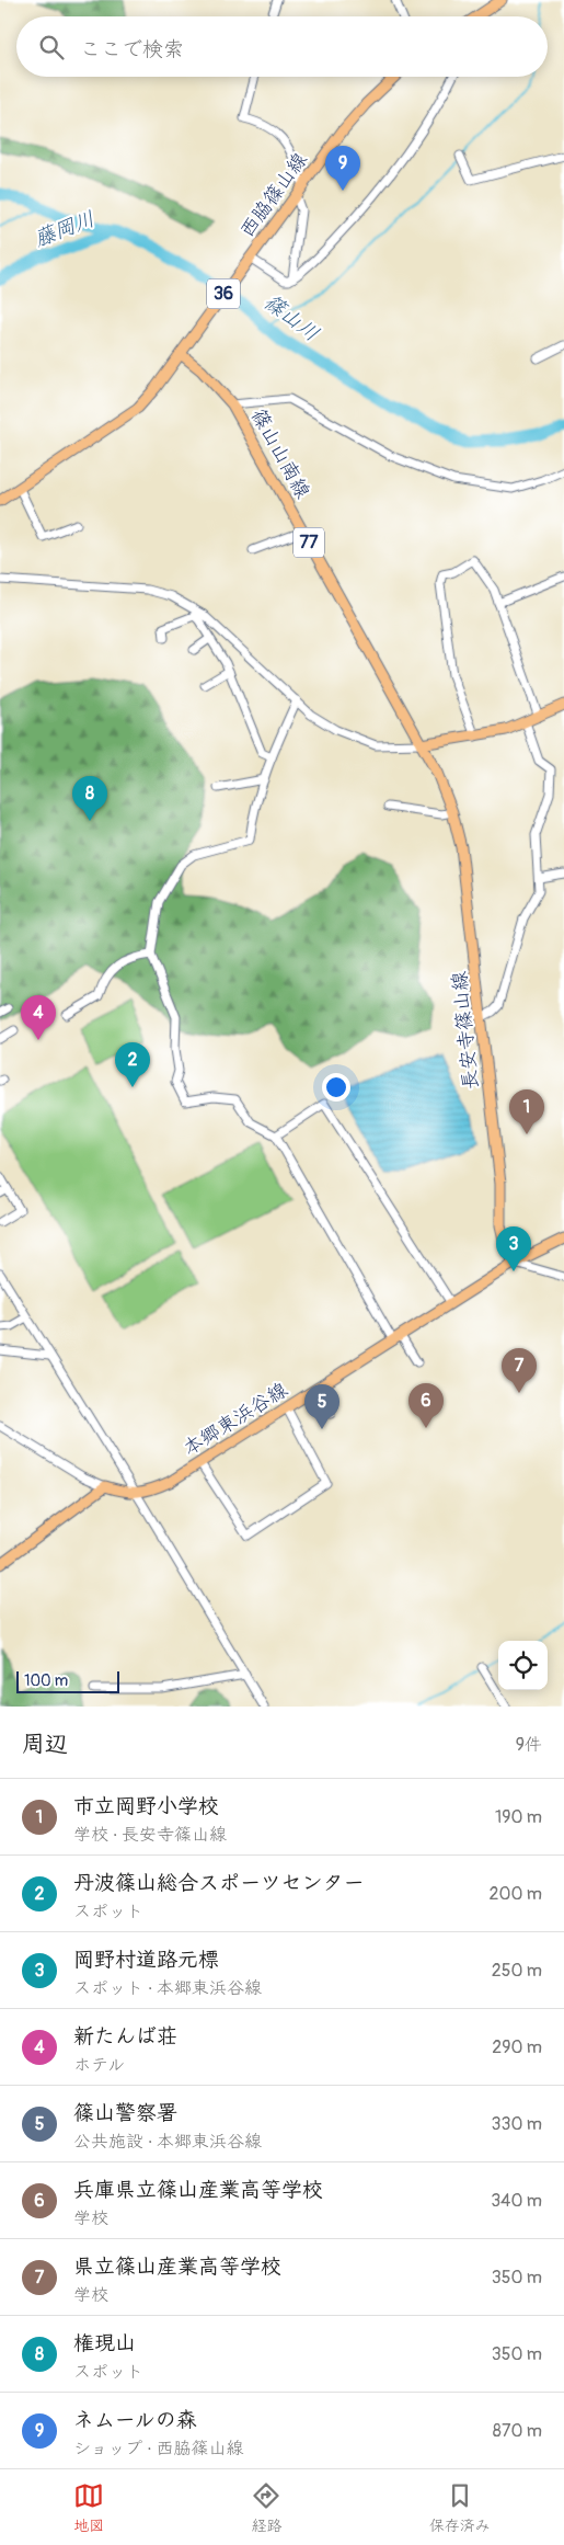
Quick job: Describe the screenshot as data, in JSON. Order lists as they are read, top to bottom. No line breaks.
{"streets":{"main road":["西脇篠山線","36","篠山山南線","77","長安寺篠山線","本郷東浜谷線"]},"crossings":[["西脇篠山線","篠山山南線"],["篠山山南線","長安寺篠山線"],["長安寺篠山線","本郷東浜谷線"]],"water":["藤岡川","篠山川"],"scale_bar":"100 m","page":{"search":"ここで検索","pins":["9","8","4","2","1","3","7","6","5"],"scale":"100 m","heading":["周辺","9件"],"list":[{"mark":"1","name":"市立岡野小学校","note":"学校 · 長安寺篠山線","value":"190 m"},{"mark":"2","name":"丹波篠山総合スポーツセンター","note":"スポット","value":"200 m"},{"mark":"3","name":"岡野村道路元標","note":"スポット · 本郷東浜谷線","value":"250 m"},{"mark":"4","name":"新たんば荘","note":"ホテル","value":"290 m"},{"mark":"5","name":"篠山警察署","note":"公共施設 · 本郷東浜谷線","value":"330 m"},{"mark":"6","name":"兵庫県立篠山産業高等学校","note":"学校","value":"340 m"},{"mark":"7","name":"県立篠山産業高等学校","note":"学校","value":"350 m"},{"mark":"8","name":"権現山","note":"スポット","value":"350 m"},{"mark":"9","name":"ネムールの森","note":"ショップ · 西脇篠山線","value":"870 m"}],"nav":["地図","経路","保存済み"]}}
